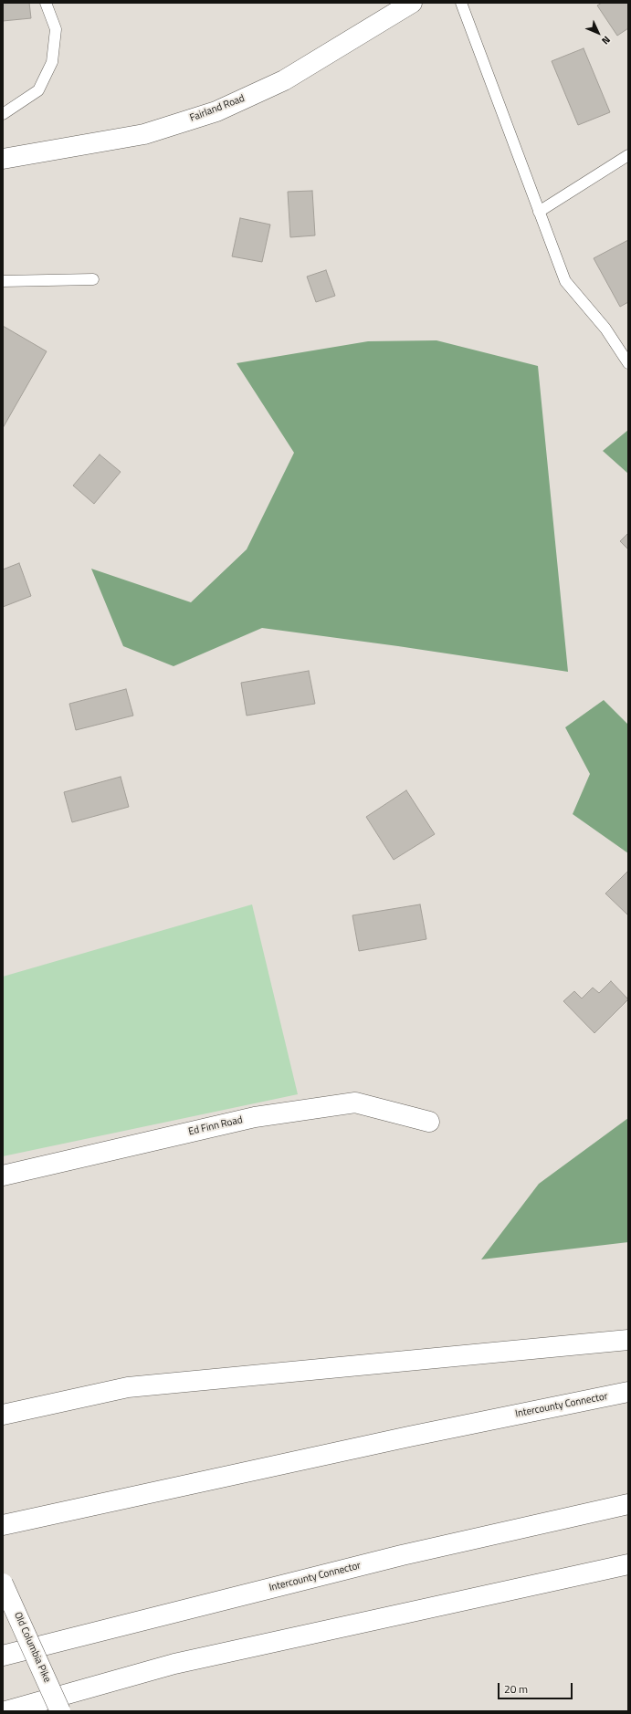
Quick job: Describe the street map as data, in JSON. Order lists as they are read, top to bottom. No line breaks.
{"streets":{"main road":["Fairland Road","Ed Finn Road","Intercounty Connector","Old Columbia Pike"]},"scale_bar":"20 m","north":"bottom right"}
